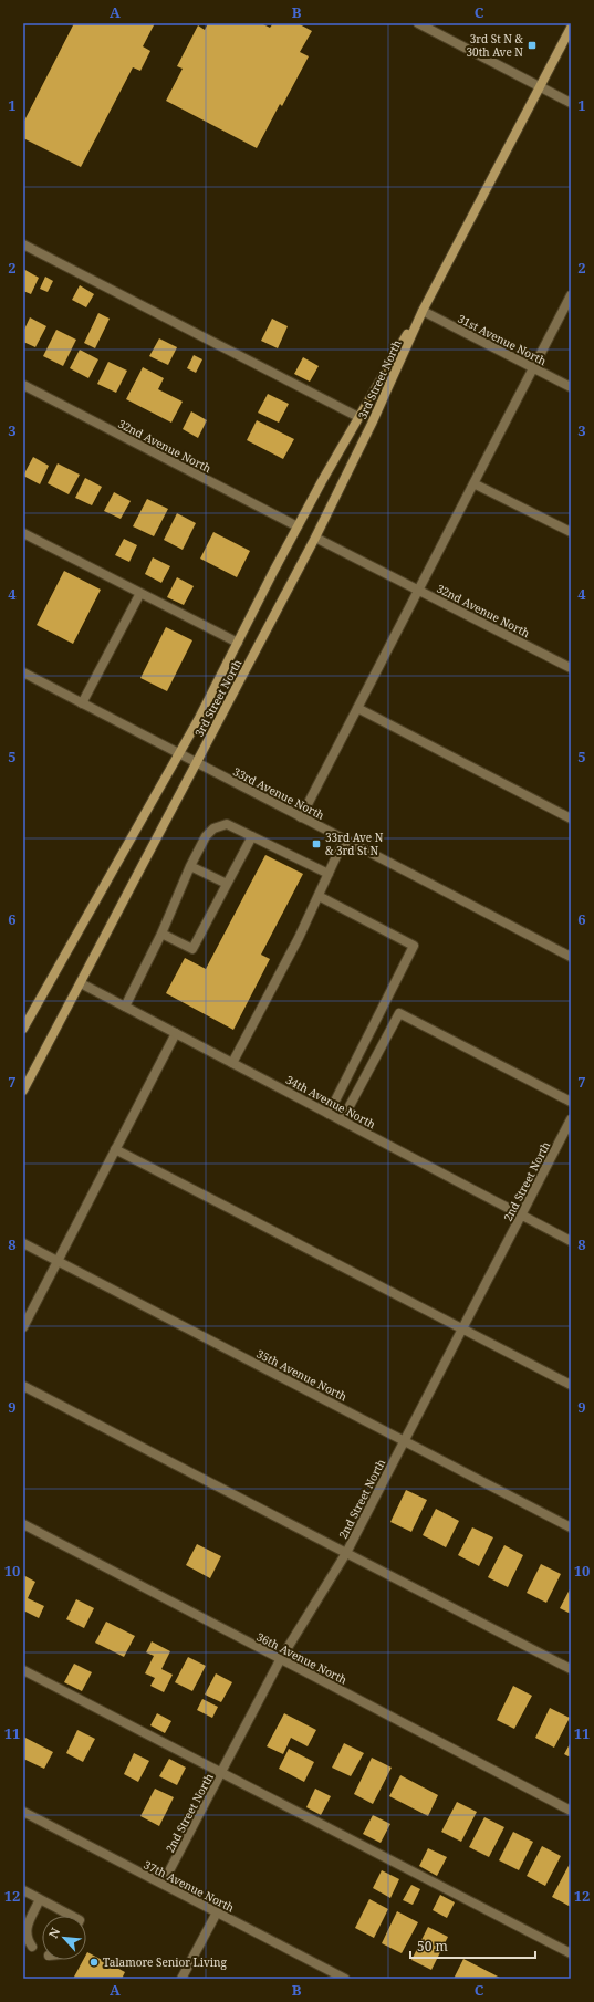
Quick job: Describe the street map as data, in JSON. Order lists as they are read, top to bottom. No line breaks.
{"streets":{"main road":["3rd Street North"],"street":["31st Avenue North","32nd Avenue North","33rd Avenue North","34th Avenue North","2nd Street North","35th Avenue North","36th Avenue North","37th Avenue North"]},"crossings":[["31st Avenue North","3rd Street North"],["3rd Street North","32nd Avenue North"],["3rd Street North","33rd Avenue North"],["3rd Street North","34th Avenue North"],["34th Avenue North","2nd Street North"],["2nd Street North","35th Avenue North"],["2nd Street North","36th Avenue North"],["2nd Street North","37th Avenue North"]],"places":{"transit":["3rd St N & 30th Ave N","33rd Ave N & 3rd St N"],"other":["Talamore Senior Living"]},"scale_bar":"50 m","north":"top left","grid":{"columns":["A","B","C"],"rows":["1","2","3","4","5","6","7","8","9","10","11","12"]}}
